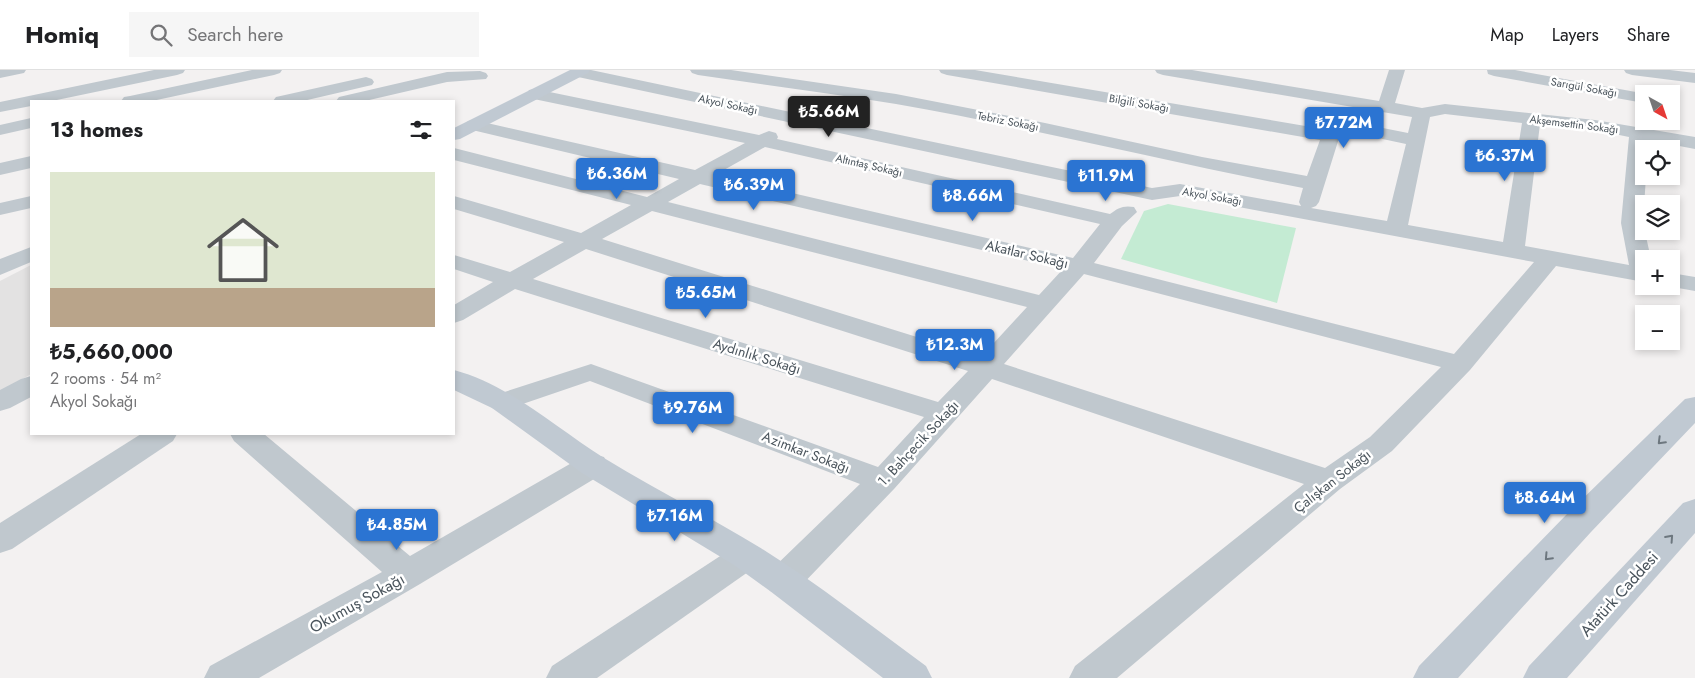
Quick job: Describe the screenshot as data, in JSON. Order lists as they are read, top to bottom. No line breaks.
{"streets":{"street":["Sarıgül Sokağı","Bilgili Sokağı","Akyol Sokağı","Tebriz Sokağı","Akşemsettin Sokağı","Altıntaş Sokağı","Akatlar Sokağı","Aydınlık Sokağı","1. Bahçecik Sokağı","Azimkar Sokağı","Çalışkan Sokağı","Atatürk Caddesi","Okumuş Sokağı"]},"crossings":[["Akyol Sokağı","1. Bahçecik Sokağı"],["Akyol Sokağı","Çalışkan Sokağı"],["Altıntaş Sokağı","1. Bahçecik Sokağı"],["Akatlar Sokağı","1. Bahçecik Sokağı"],["Akatlar Sokağı","Çalışkan Sokağı"],["Aydınlık Sokağı","1. Bahçecik Sokağı"],["1. Bahçecik Sokağı","Azimkar Sokağı"]],"north":"bottom right","page":{"header":"Homiq","search":"Search here","nav":["Map","Layers","Share"],"map_buttons":["+","−"],"price":["₺5.66M","₺7.72M","₺6.37M","₺6.36M","₺11.9M","₺6.39M","₺8.66M","₺5.65M","₺12.3M","₺9.76M","₺8.64M","₺7.16M","₺4.85M"],"heading":"13 homes","list":[{"name":"₺5,660,000","note":"2 rooms · 54 m² · Akyol Sokağı"}]}}
